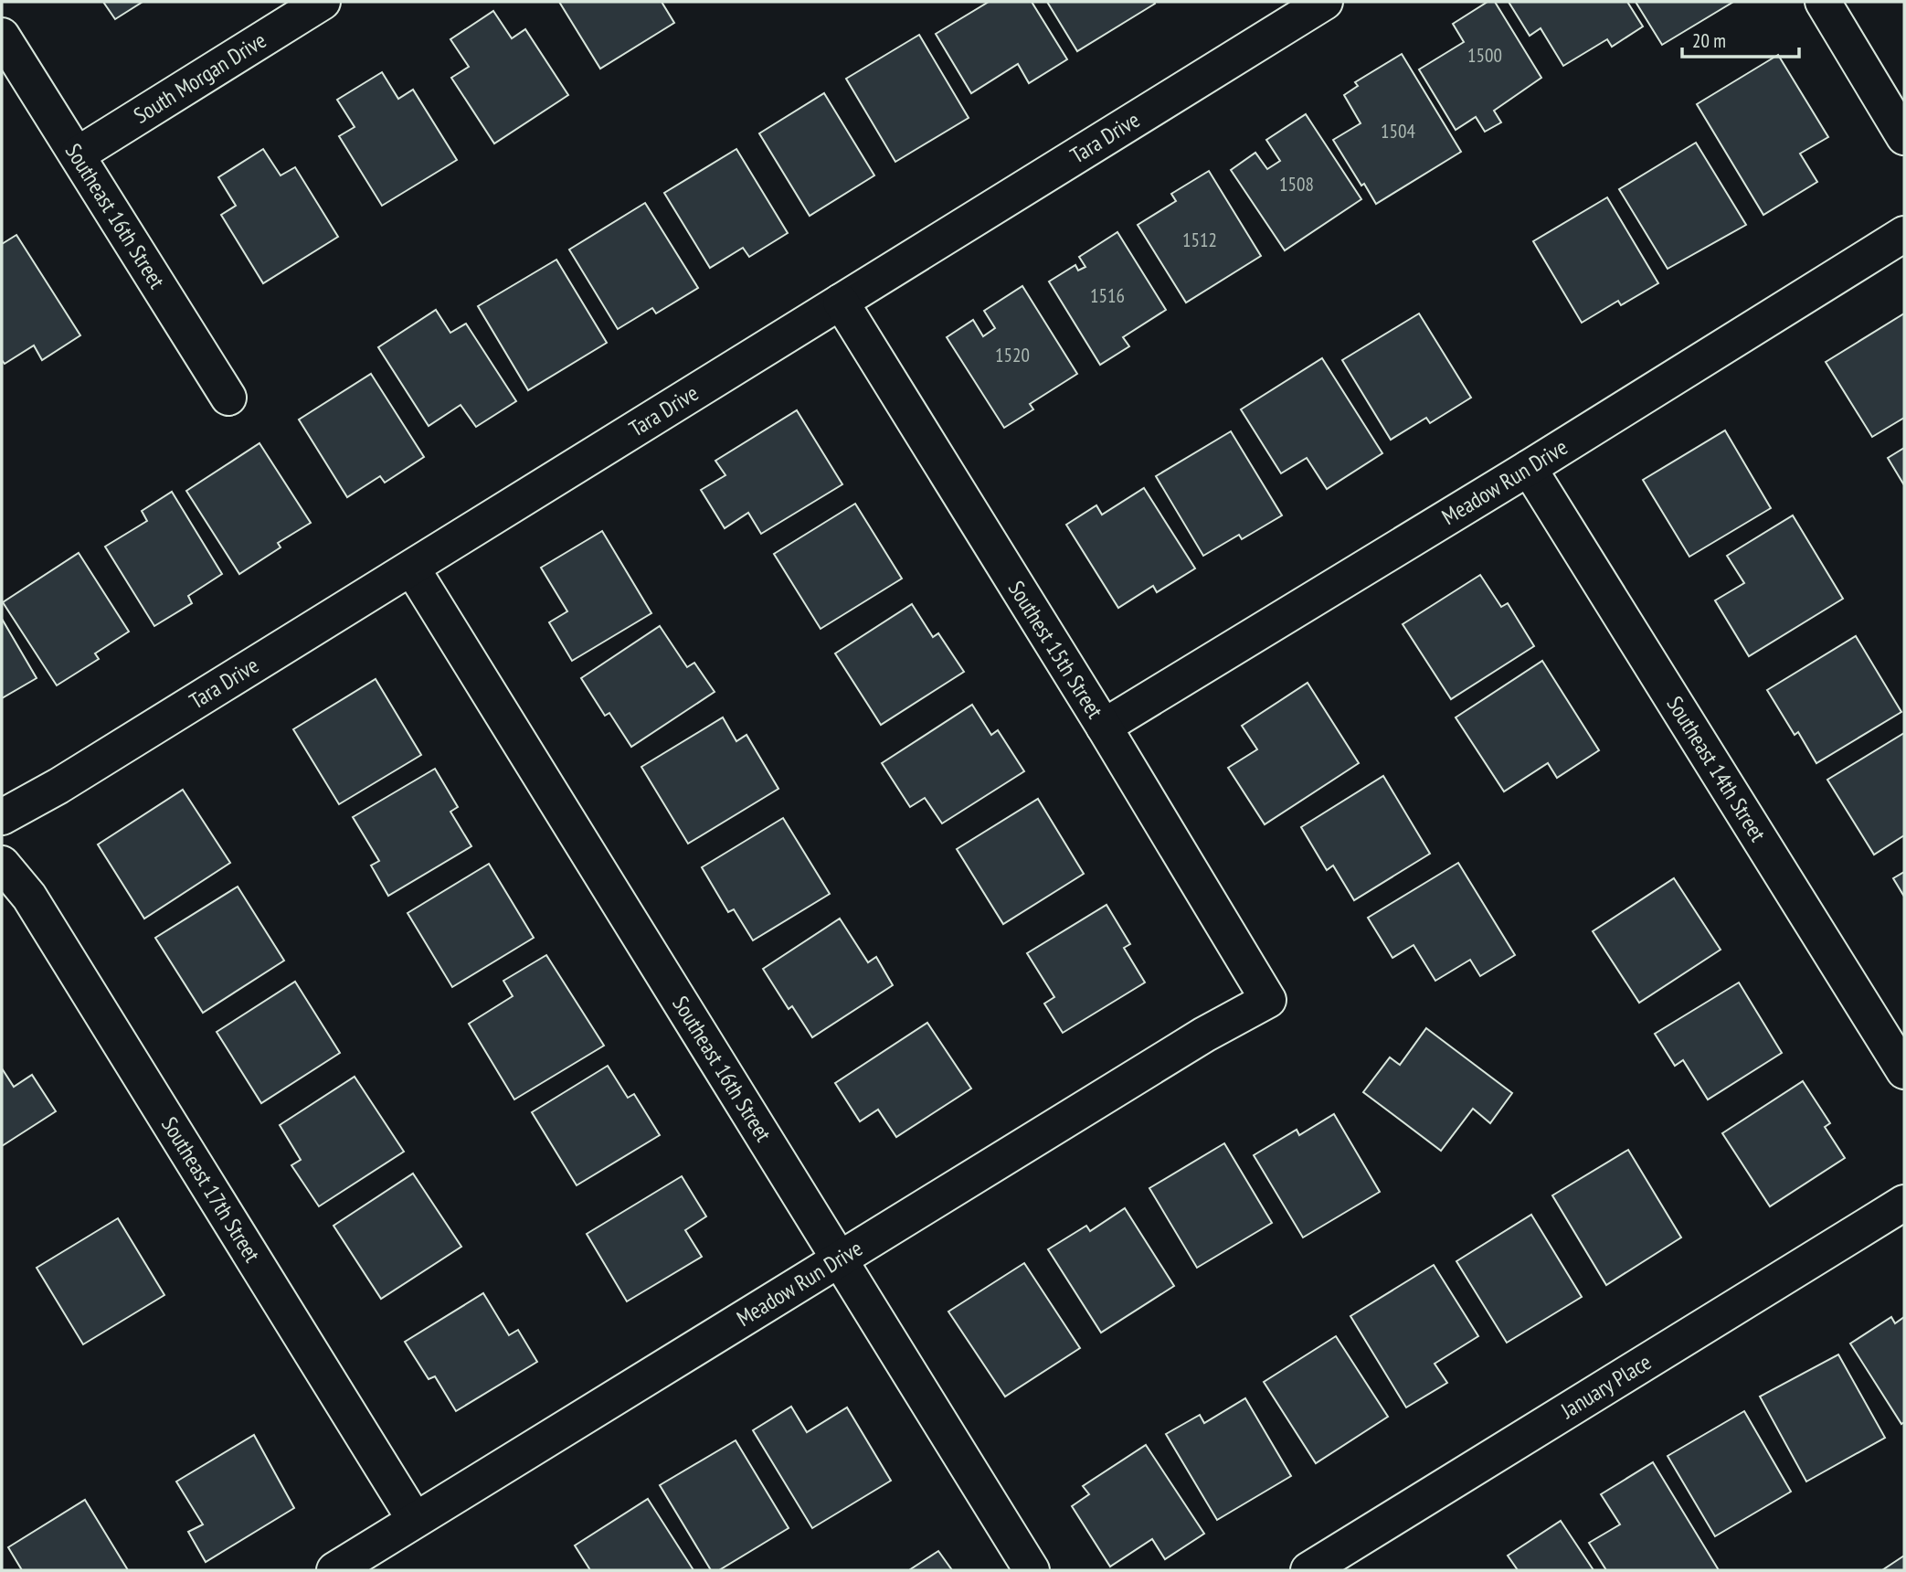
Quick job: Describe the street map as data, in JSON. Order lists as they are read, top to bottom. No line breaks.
{"streets":{"street":["South Morgan Drive","Tara Drive","Southeast 16th Street","Meadow Run Drive","Southest 15th Street","Southeast 14th Street","Southeast 17th Street","January Place"]},"crossings":[["South Morgan Drive","Southeast 16th Street"],["Tara Drive","Southeast 16th Street"],["Tara Drive","Southest 15th Street"],["Southeast 16th Street","Meadow Run Drive"],["Meadow Run Drive","Southest 15th Street"],["Meadow Run Drive","Southeast 14th Street"],["Meadow Run Drive","Southeast 17th Street"]],"house_numbers":["1500","1504","1508","1512","1516","1520"],"scale_bar":"20 m"}
